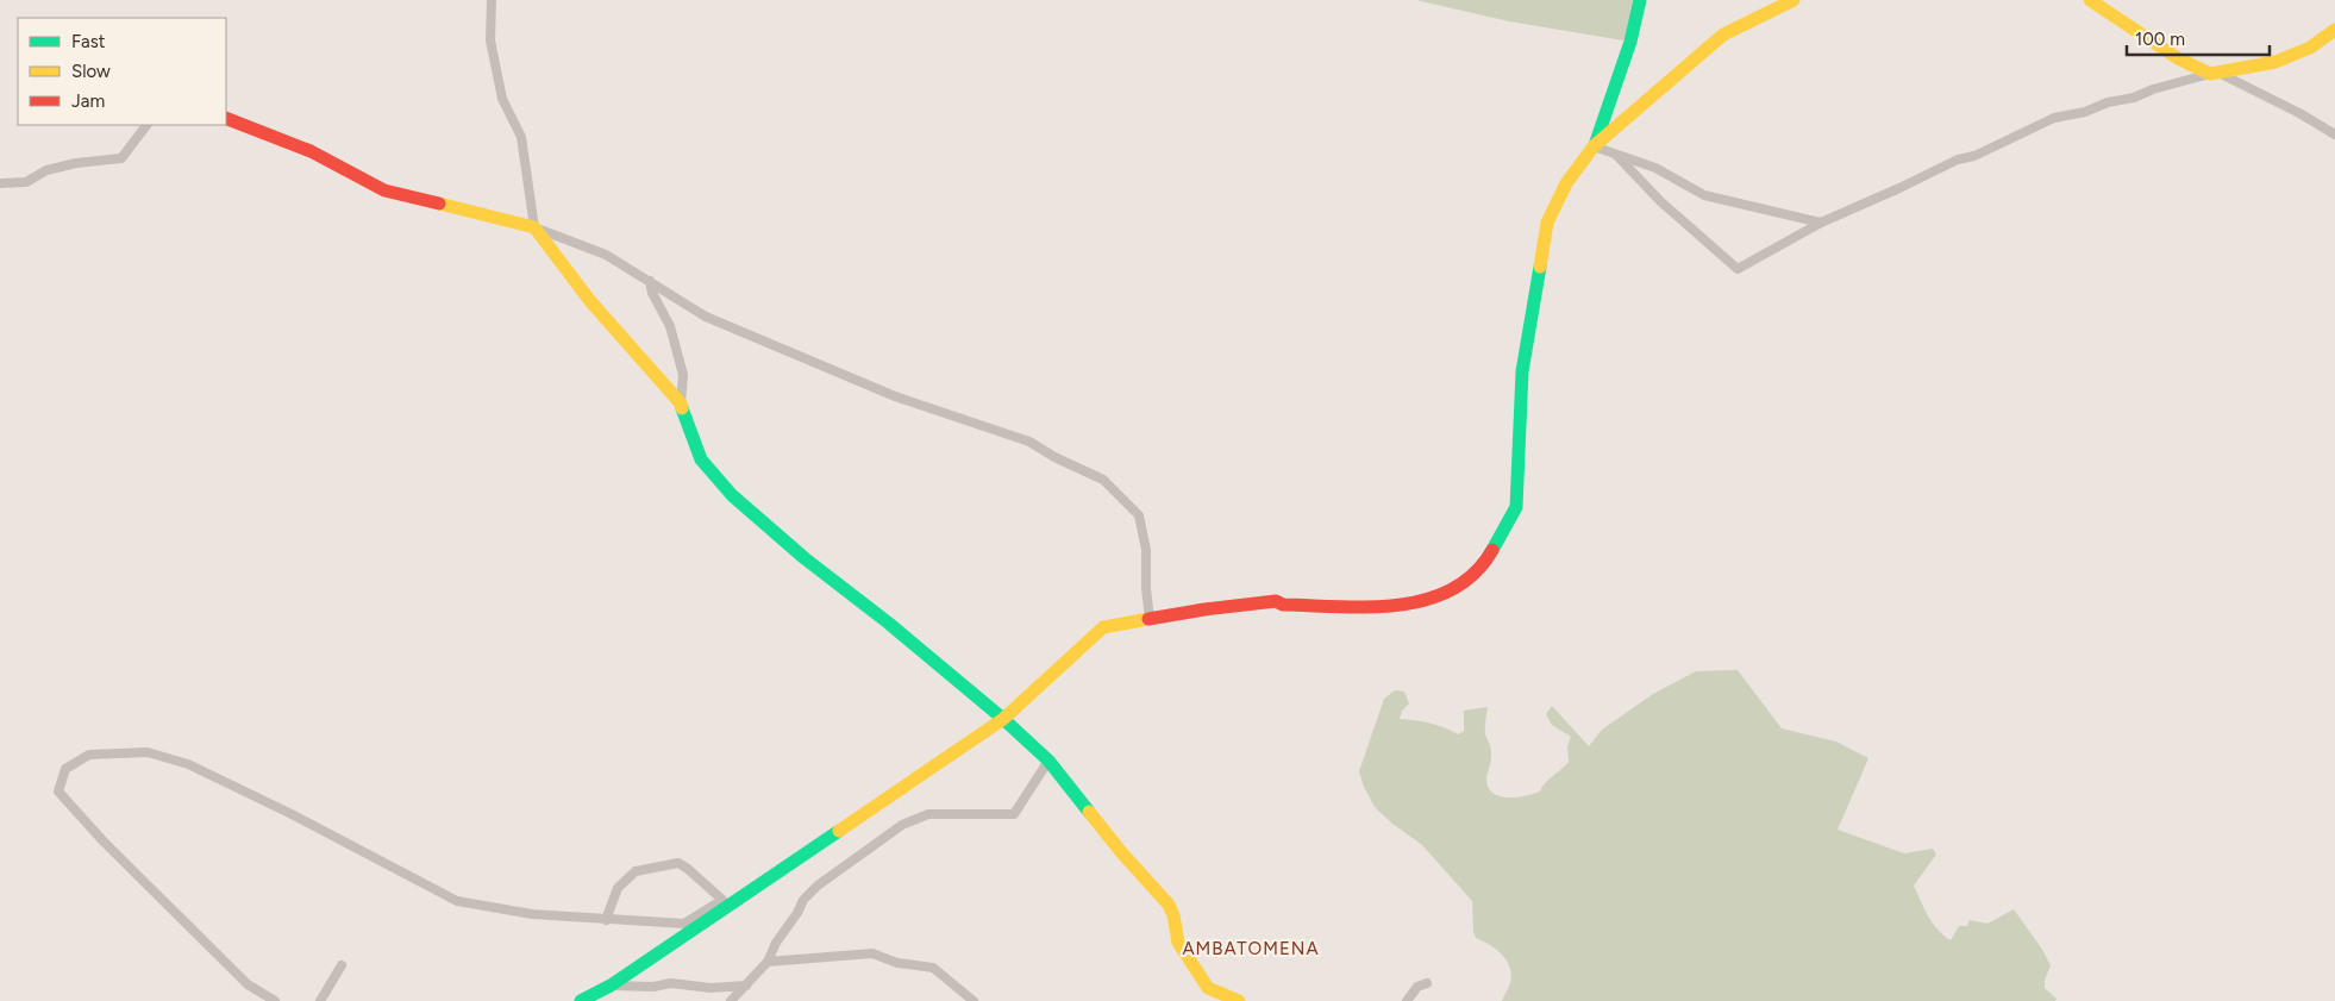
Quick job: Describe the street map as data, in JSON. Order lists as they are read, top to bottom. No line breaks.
{"districts":["AMBATOMENA"],"legend":["Fast","Slow","Jam"],"scale_bar":"100 m"}
